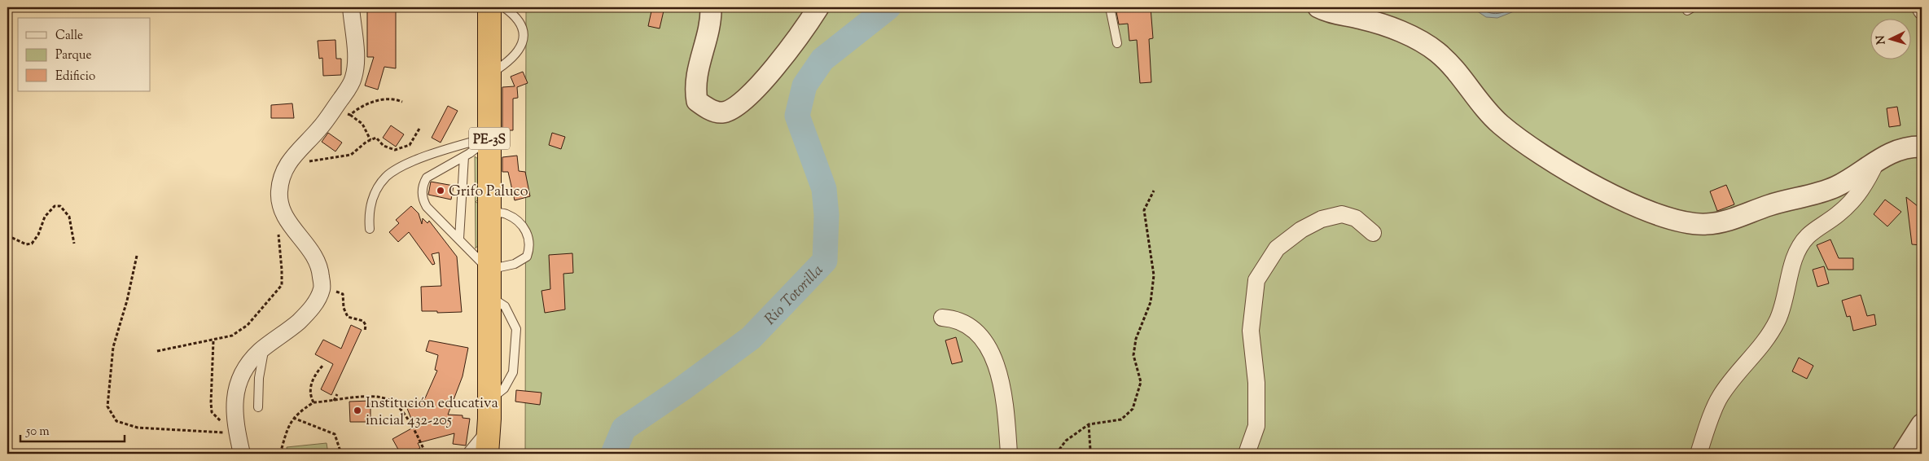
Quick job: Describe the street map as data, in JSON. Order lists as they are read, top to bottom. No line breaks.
{"streets":{"highway":["PE-3S"]},"water":["Rio Totorilla"],"places":["Grifo Paluco","Institución educativa inicial 432-205"],"legend":["Calle","Parque","Edificio"],"scale_bar":"50 m","north":"left"}
